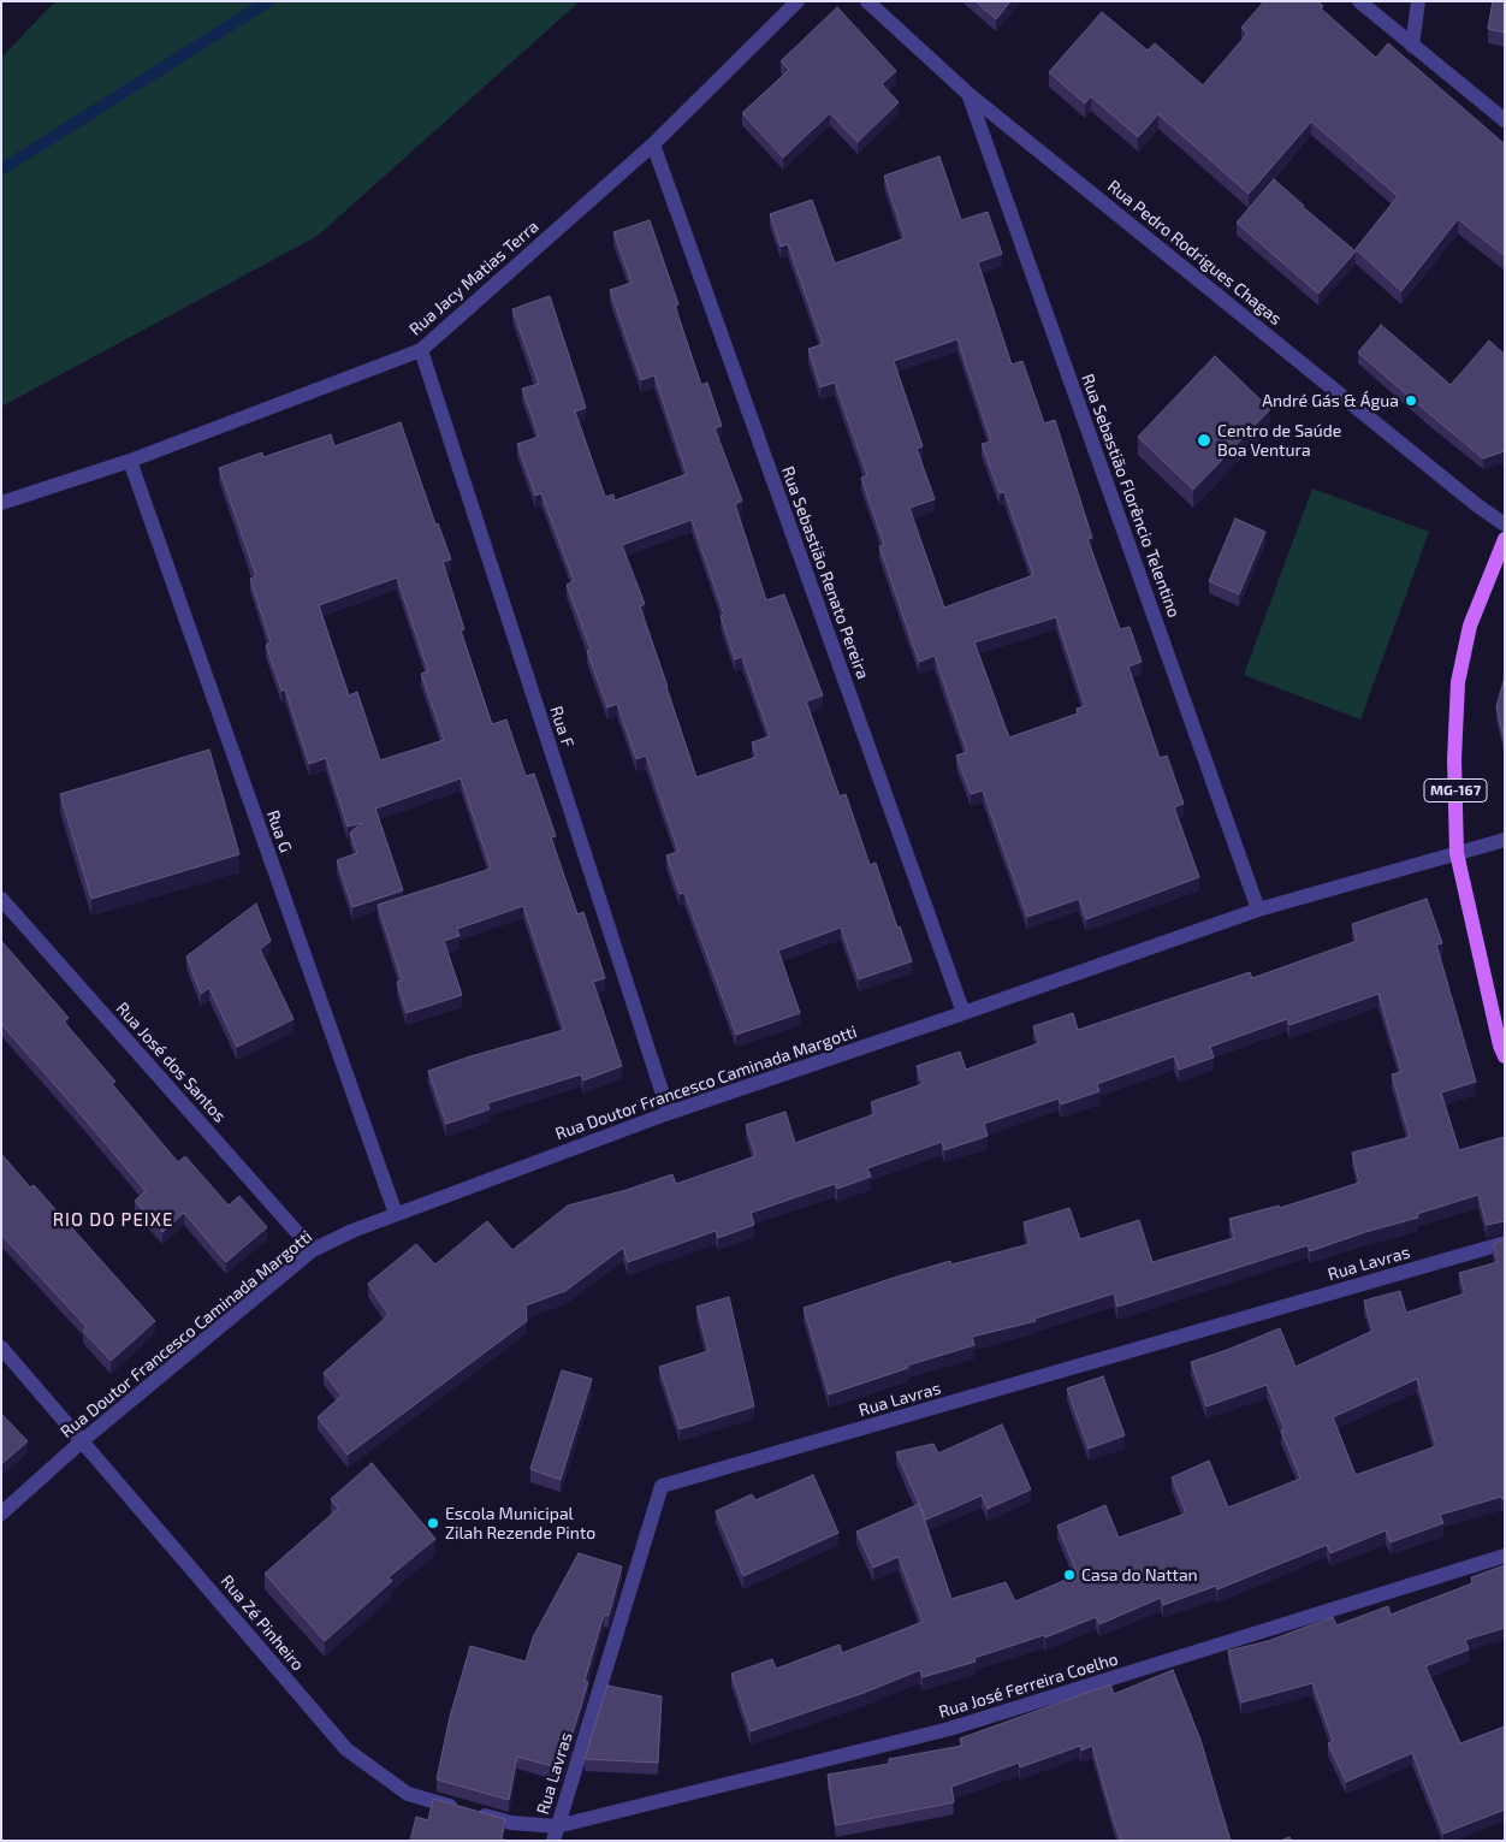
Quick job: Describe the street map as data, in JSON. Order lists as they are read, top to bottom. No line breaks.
{"streets":{"main road":["MG-167"],"street":["Rua Pedro Rodrigues Chagas","Rua Jacy Matias Terra","Rua Sebastião Florêncio Telentino","Rua Sebastião Renato Pereira","Rua F","Rua G","Rua José dos Santos","Rua Doutor Francesco Caminada Margotti","Rua Lavras","Rua Zé Pinheiro","Rua José Ferreira Coelho"]},"crossings":[["Rua Pedro Rodrigues Chagas","Rua Sebastião Florêncio Telentino"],["Rua Jacy Matias Terra","Rua Sebastião Renato Pereira"],["Rua Jacy Matias Terra","Rua F"],["Rua Jacy Matias Terra","Rua G"],["Rua Sebastião Florêncio Telentino","Rua Doutor Francesco Caminada Margotti"],["Rua Sebastião Renato Pereira","Rua Doutor Francesco Caminada Margotti"],["Rua F","Rua Doutor Francesco Caminada Margotti"],["MG-167","Rua Doutor Francesco Caminada Margotti"],["Rua G","Rua Doutor Francesco Caminada Margotti"],["Rua José dos Santos","Rua Doutor Francesco Caminada Margotti"],["Rua Doutor Francesco Caminada Margotti","Rua Zé Pinheiro"],["Rua Lavras","Rua Zé Pinheiro"],["Rua Lavras","Rua José Ferreira Coelho"],["Rua Zé Pinheiro","Rua José Ferreira Coelho"]],"districts":["RIO DO PEIXE"],"places":["André Gás & Água","Centro de Saúde Boa Ventura","Escola Municipal Zilah Rezende Pinto","Casa do Nattan"]}
